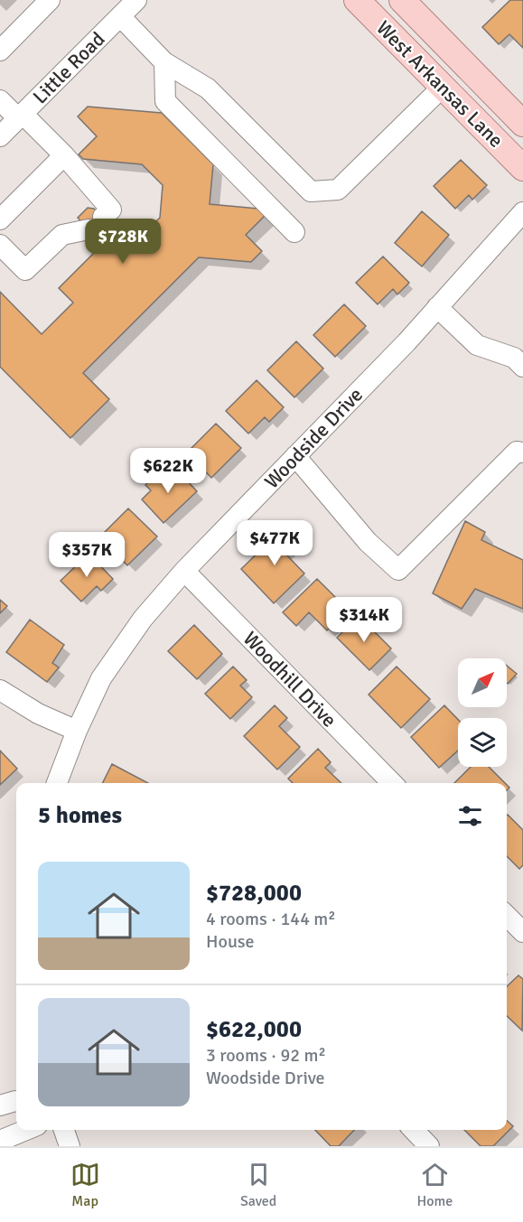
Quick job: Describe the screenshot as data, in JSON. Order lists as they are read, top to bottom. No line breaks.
{"streets":{"main road":["West Arkansas Lane"],"street":["Little Road","Woodside Drive","Woodhill Drive"]},"crossings":[["Woodside Drive","Woodhill Drive"]],"north":"top right","page":{"price":["$728K","$622K","$477K","$357K","$314K"],"heading":"5 homes","list":[{"name":"$728,000","note":"4 rooms · 144 m² · House"},{"name":"$622,000","note":"3 rooms · 92 m² · Woodside Drive"}],"tabs":["Map","Saved","Home"]}}
